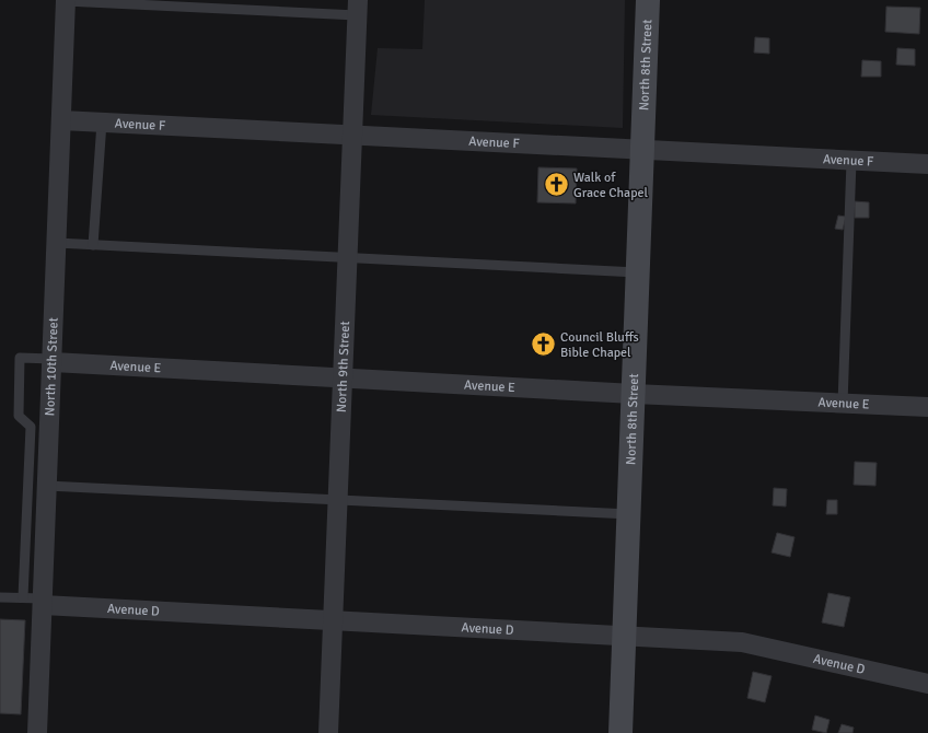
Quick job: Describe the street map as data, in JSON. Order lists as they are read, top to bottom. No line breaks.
{"streets":{"main road":["North 8th Street"],"street":["Avenue F","North 10th Street","Avenue E","North 9th Street","Avenue D"]},"crossings":[["North 8th Street","Avenue F"],["North 8th Street","Avenue E"],["North 8th Street","Avenue D"],["Avenue F","North 10th Street"],["Avenue F","North 9th Street"],["North 10th Street","Avenue E"],["North 10th Street","Avenue D"],["Avenue E","North 9th Street"],["North 9th Street","Avenue D"]],"places":{"church":["Walk of Grace Chapel","Council Bluffs Bible Chapel"]}}
